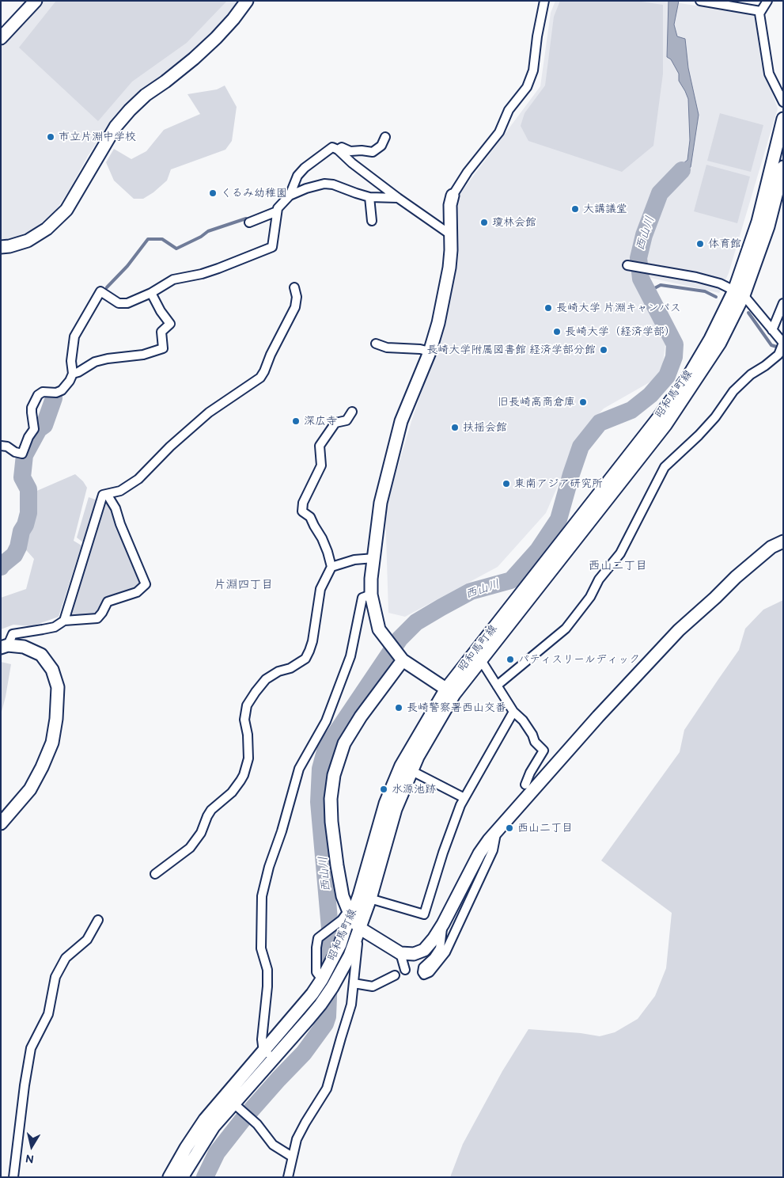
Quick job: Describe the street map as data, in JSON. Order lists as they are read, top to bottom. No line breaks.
{"streets":{"street":["昭和馬町線"]},"districts":["西山二丁目","片淵四丁目"],"water":["西山川"],"places":["市立片淵中学校","くるみ幼稚園","大講議堂","瓊林会館","体育館","長崎大学 片淵キャンパス","長崎大学（経済学部）","長崎大学附属図書館 経済学部分館","旧長崎高商倉庫","深広寺","扶揺会館","東南アジア研究所","パティスリールディック","長崎警察署西山交番","水源池跡","西山二丁目"],"north":"bottom"}
